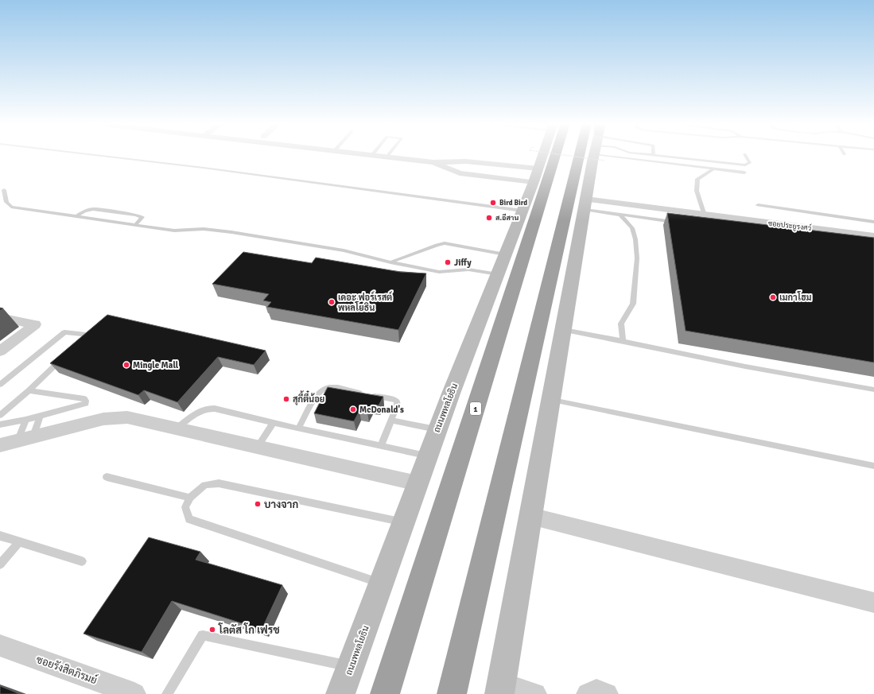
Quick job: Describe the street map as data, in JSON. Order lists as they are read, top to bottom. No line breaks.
{"streets":{"highway":["1"],"main road":["ถนนพหลโยธิน"],"street":["ซอยประยูรงศว์","ซอยรังสิตภิรมย์"]},"places":["Bird Bird","ส.อีสาน","Jiffy","เมกาโฮม","เดอะ ฟอร์เรสต์ พหลโยธิน","Mingle Mall","สุกี้ตี๋น้อย","McDonald's","บางจาก","โลตัส โก เฟรช"]}
